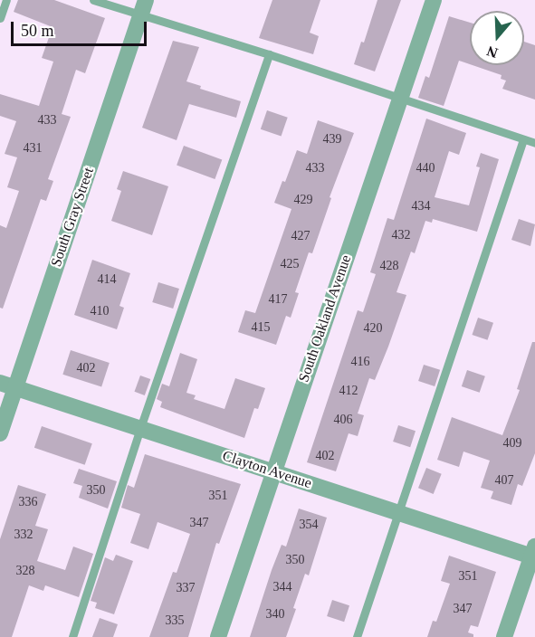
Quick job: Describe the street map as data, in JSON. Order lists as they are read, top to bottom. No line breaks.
{"streets":{"street":["South Gray Street","South Oakland Avenue","Clayton Avenue"]},"crossings":[["South Gray Street","Clayton Avenue"],["South Oakland Avenue","Clayton Avenue"]],"house_numbers":["433","439","431","433","440","429","434","432","427","425","428","414","417","410","415","420","416","402","412","406","409","402","407","350","351","336","347","354","332","350","328","351","344","337","347","340","335"],"scale_bar":"50 m","north":"bottom"}
